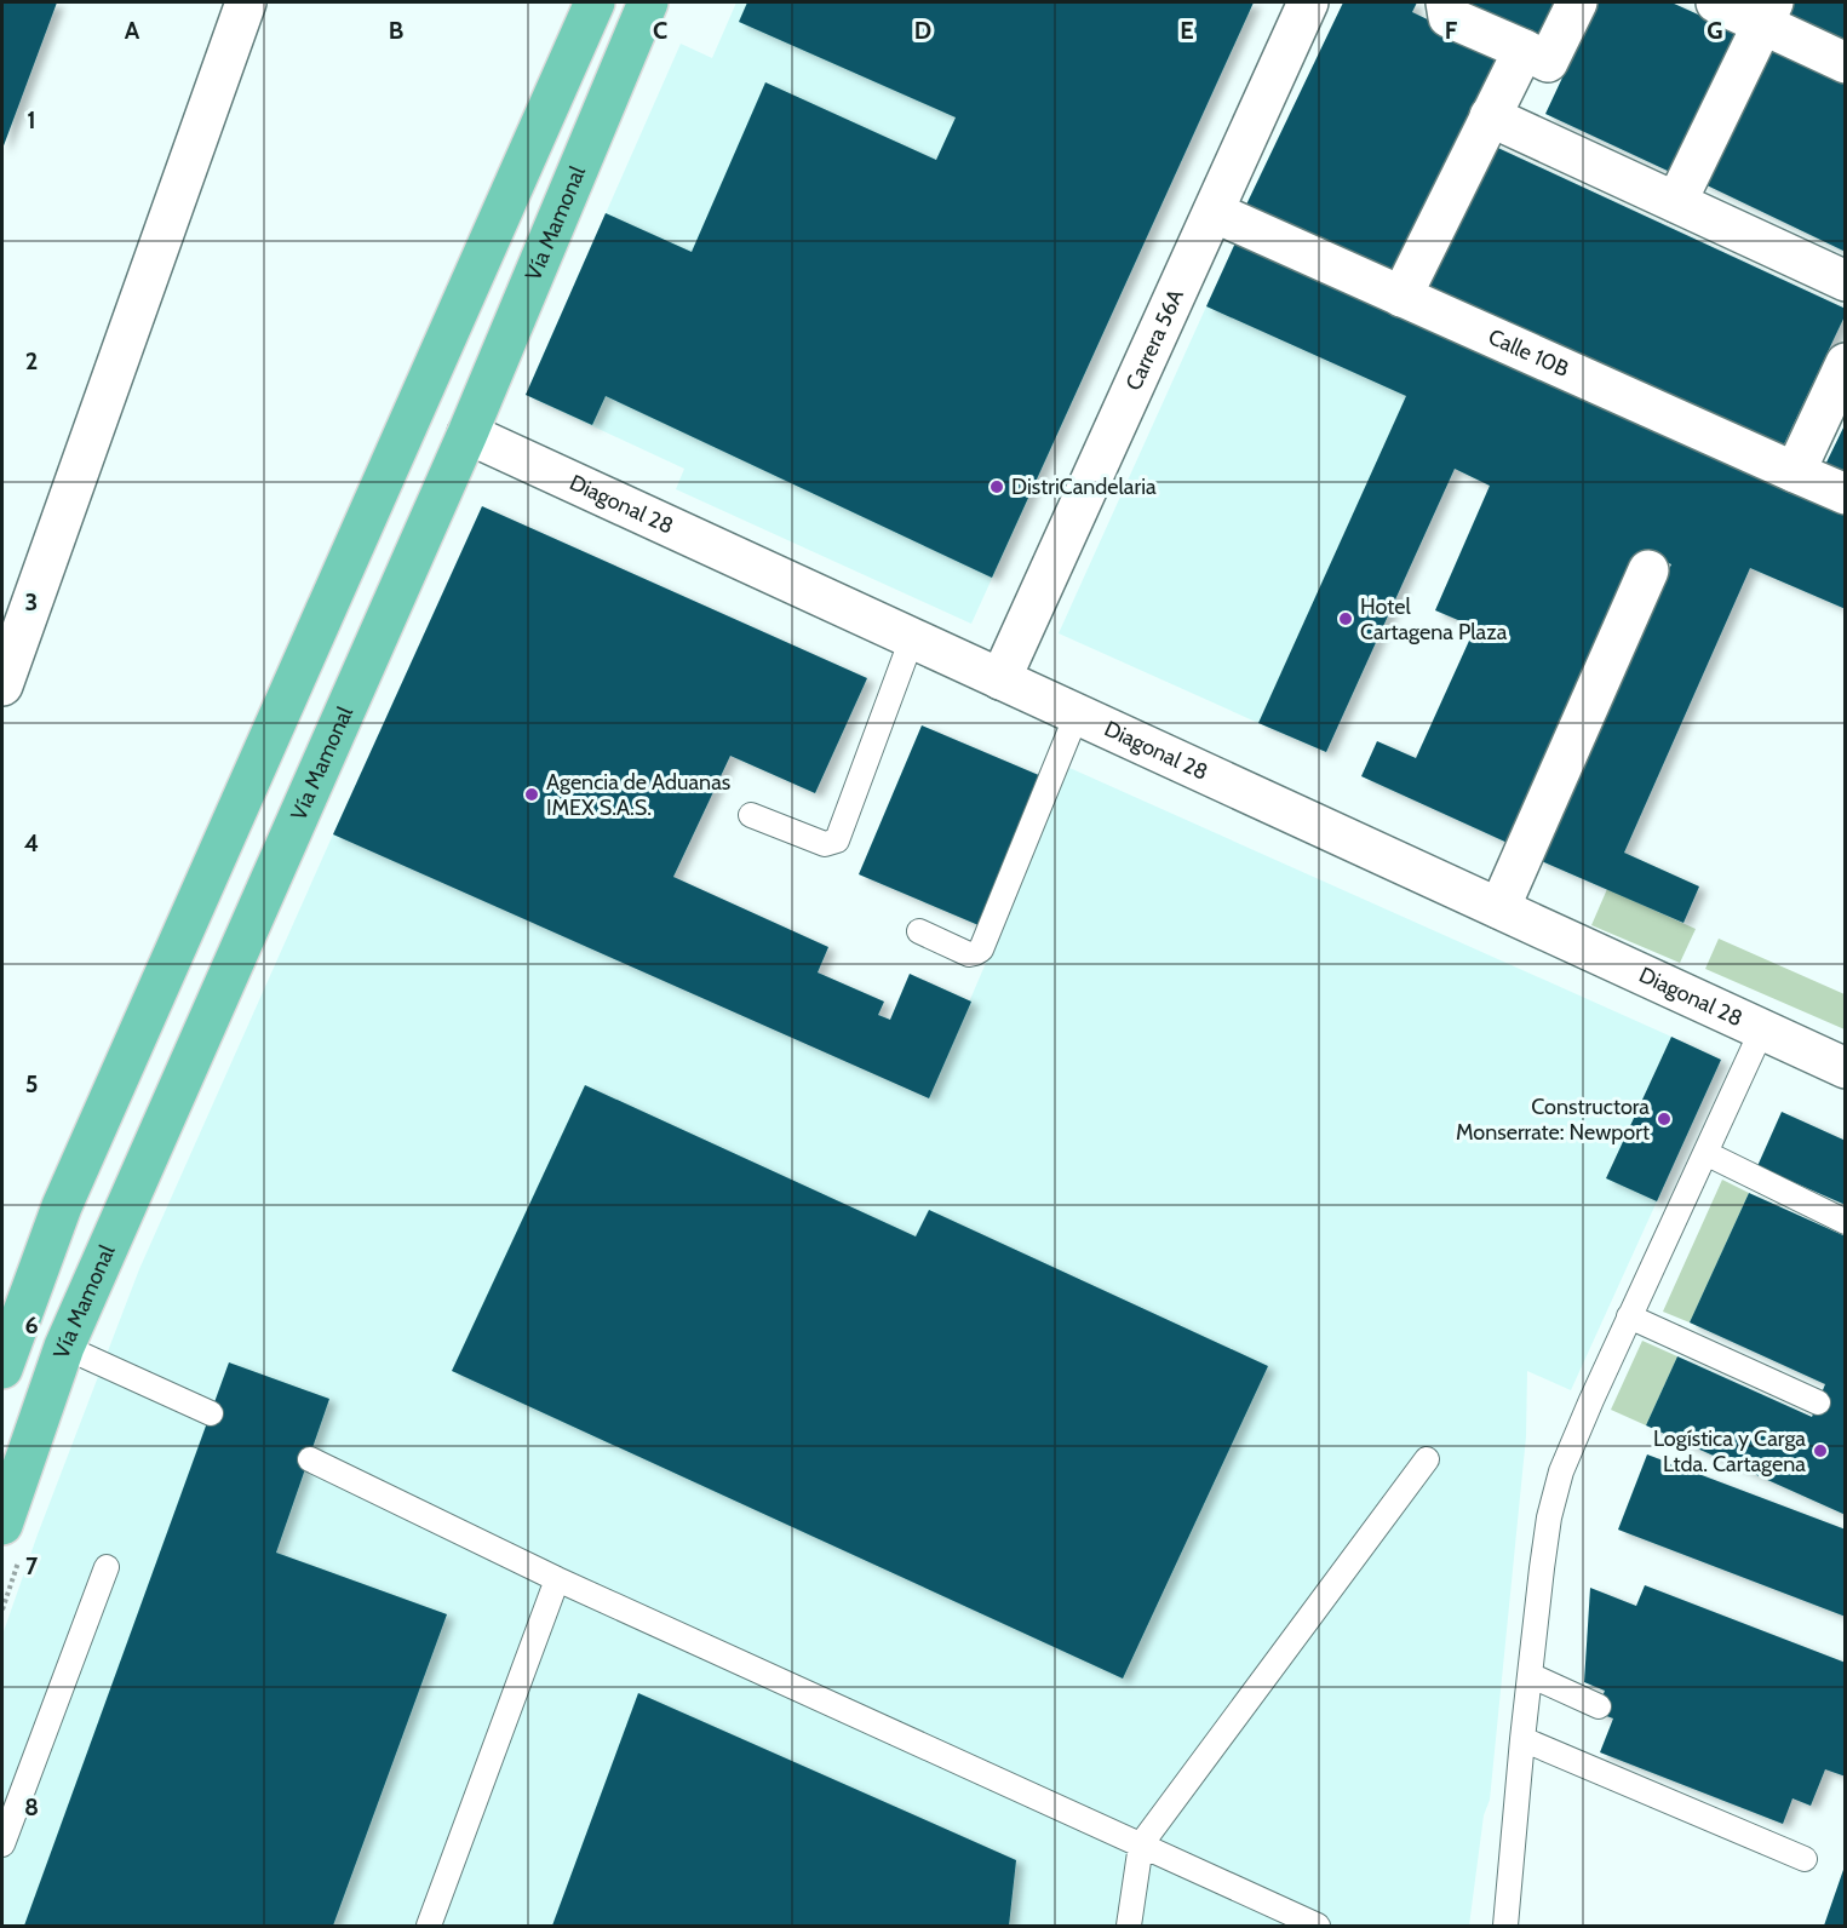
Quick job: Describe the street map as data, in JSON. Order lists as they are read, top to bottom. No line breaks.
{"streets":{"main road":["Vía Mamonal"],"street":["Carrera 56A","Calle 10B","Diagonal 28"]},"crossings":[["Vía Mamonal","Diagonal 28"],["Carrera 56A","Calle 10B"],["Carrera 56A","Diagonal 28"]],"places":["DistriCandelaria","Hotel Cartagena Plaza","Agencia de Aduanas IMEX S.A.S.","Constructora Monserrate: Newport","Logística y Carga Ltda. Cartagena"],"grid":{"columns":["A","B","C","D","E","F","G"],"rows":["1","2","3","4","5","6","7","8"]}}
